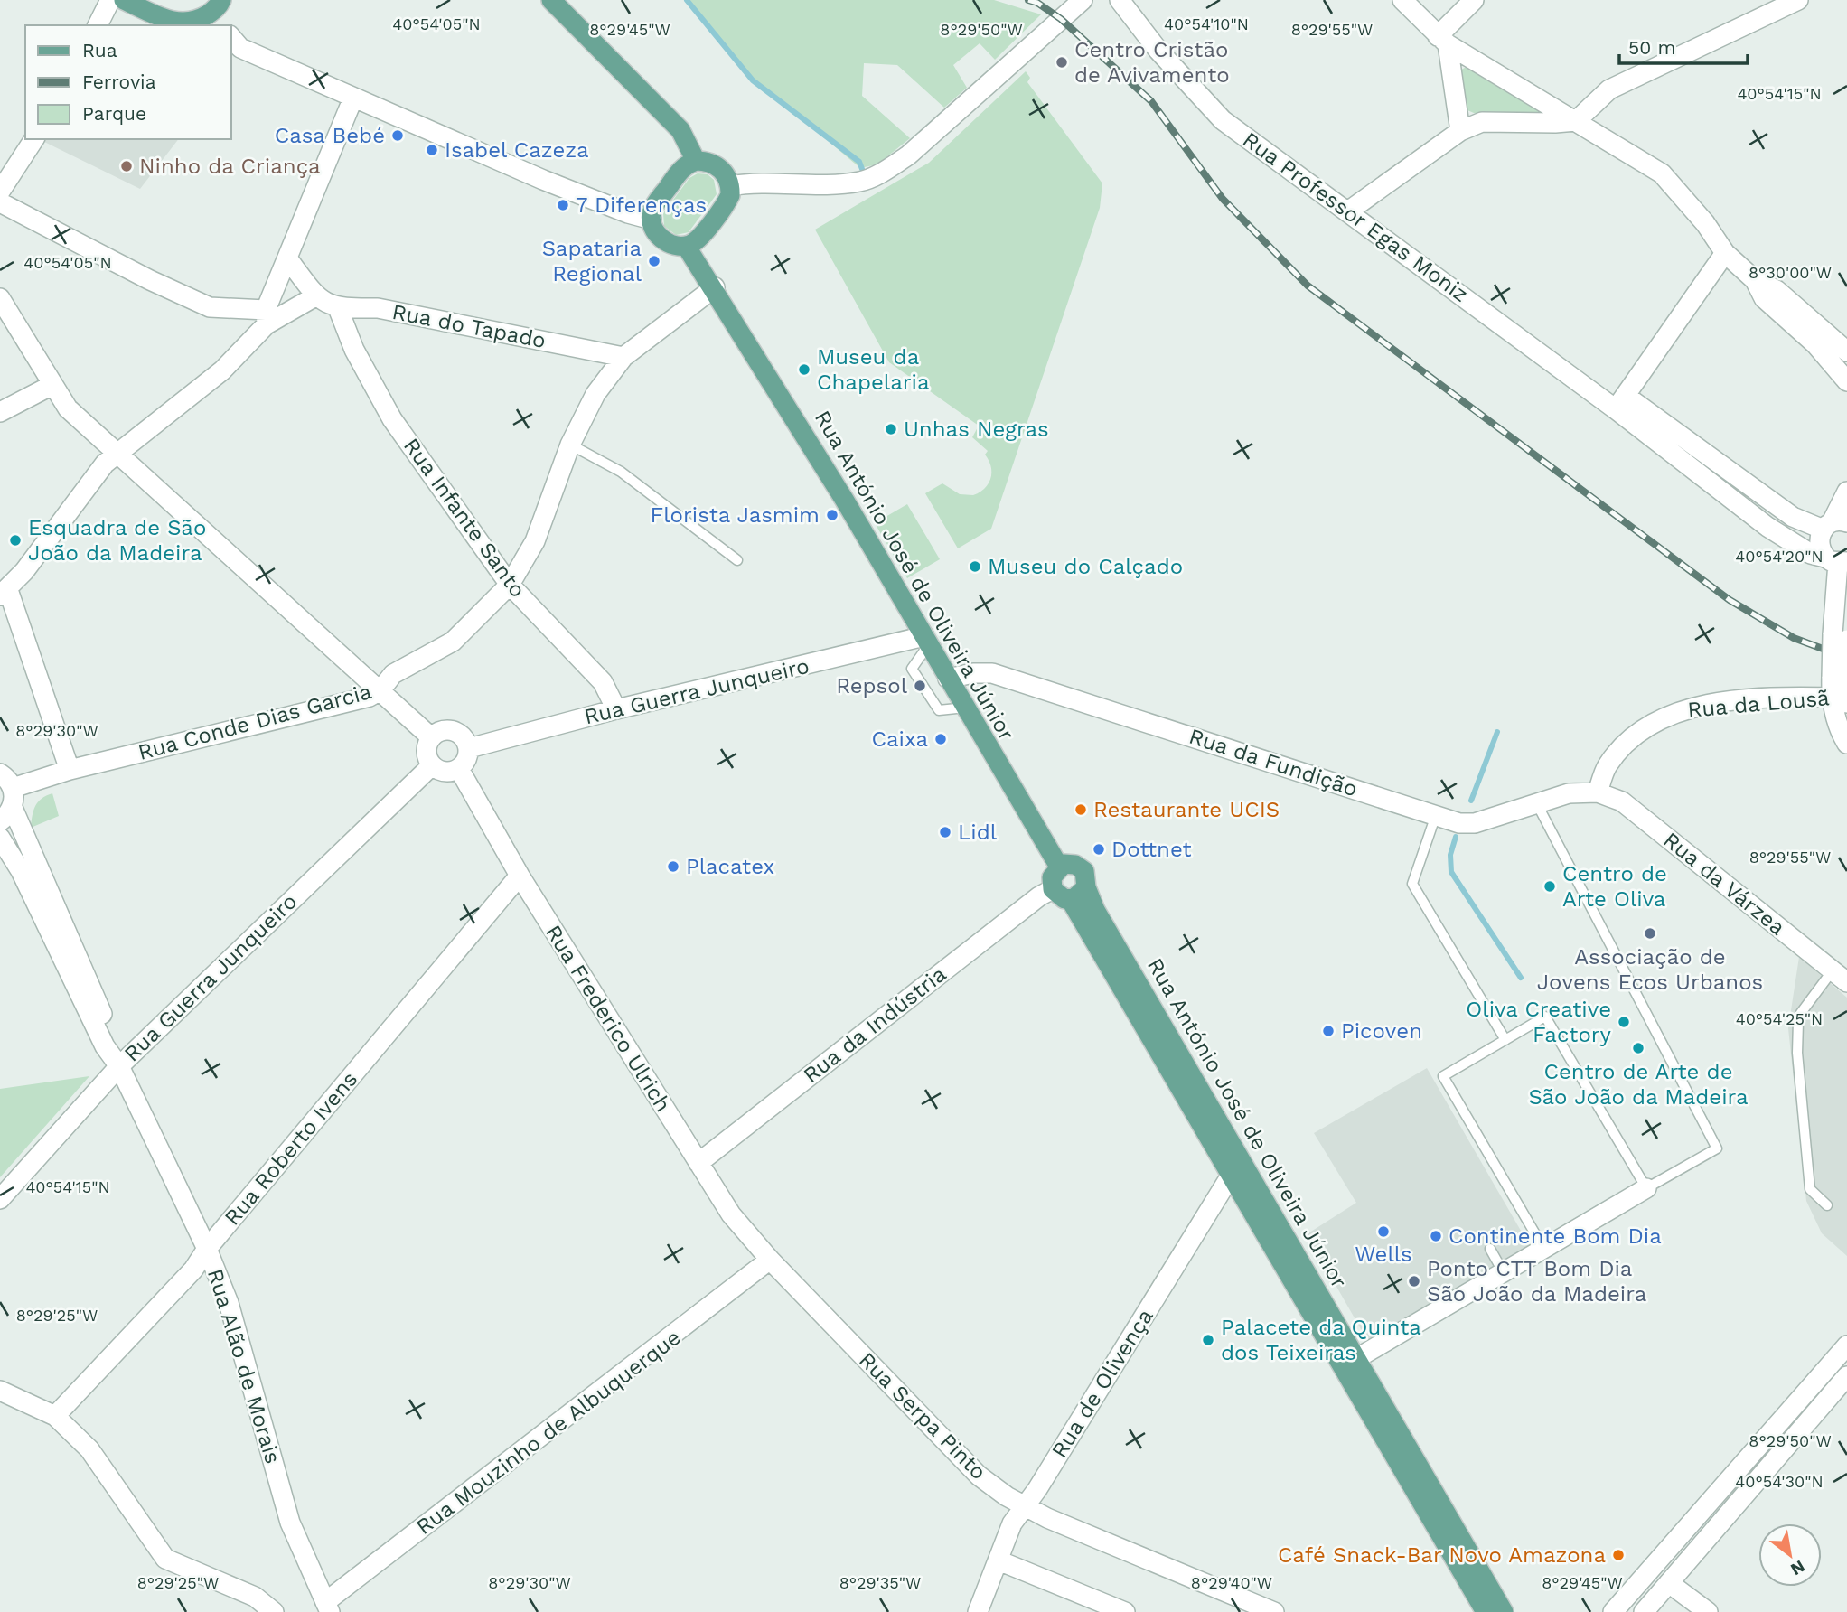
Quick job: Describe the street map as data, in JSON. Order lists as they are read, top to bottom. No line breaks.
{"streets":{"main road":["Rua António José de Oliveira Júnior"],"street":["Rua Professor Egas Moniz","Rua do Tapado","Rua Infante Santo","Rua Guerra Junqueiro","Rua da Lousã","Rua Conde Dias Garcia","Rua da Fundição","Rua da Várzea","Rua Frederico Ulrich","Rua da Indústria","Rua Roberto Ivens","Rua Alão de Morais","Rua de Olivença","Rua Serpa Pinto","Rua Mouzinho de Albuquerque"]},"crossings":[["Rua do Tapado","Rua Infante Santo"],["Rua do Tapado","Rua Conde Dias Garcia"],["Rua Infante Santo","Rua Guerra Junqueiro"],["Rua Infante Santo","Rua Conde Dias Garcia"],["Rua António José de Oliveira Júnior","Rua Guerra Junqueiro"],["Rua António José de Oliveira Júnior","Rua Conde Dias Garcia"],["Rua António José de Oliveira Júnior","Rua da Fundição"],["Rua António José de Oliveira Júnior","Rua da Indústria"],["Rua António José de Oliveira Júnior","Rua de Olivença"],["Rua Guerra Junqueiro","Rua Frederico Ulrich"],["Rua Guerra Junqueiro","Rua Alão de Morais"],["Rua da Lousã","Rua da Fundição"],["Rua da Lousã","Rua da Várzea"],["Rua Conde Dias Garcia","Rua Alão de Morais"],["Rua da Fundição","Rua da Várzea"],["Rua Frederico Ulrich","Rua da Indústria"],["Rua Frederico Ulrich","Rua Roberto Ivens"],["Rua Frederico Ulrich","Rua Serpa Pinto"],["Rua Frederico Ulrich","Rua Mouzinho de Albuquerque"],["Rua Roberto Ivens","Rua Alão de Morais"],["Rua Alão de Morais","Rua Mouzinho de Albuquerque"],["Rua de Olivença","Rua Serpa Pinto"],["Rua Serpa Pinto","Rua Mouzinho de Albuquerque"]],"places":["Centro Cristão de Avivamento","Casa Bebé","Isabel Cazeza","Ninho da Criança","7 Diferenças","Sapataria Regional","Museu da Chapelaria","Unhas Negras","Florista Jasmim","Esquadra de São João da Madeira","Museu do Calçado","Repsol","Caixa","Restaurante UCIS","Lidl","Dottnet","Placatex","Centro de Arte Oliva","Associação de Jovens Ecos Urbanos","Oliva Creative Factory","Picoven","Centro de Arte de São João da Madeira","Wells","Continente Bom Dia","Ponto CTT Bom Dia São João da Madeira","Palacete da Quinta dos Teixeiras","Café Snack-Bar Novo Amazona"],"legend":["Rua","Ferrovia","Parque"],"scale_bar":"50 m","north":"bottom right","coordinates":["40°54'05\"N","40°54'10\"N","8°29'45\"W","8°29'50\"W","8°29'55\"W","40°54'15\"N","8°30'00\"W","40°54'20\"N","8°29'30\"W","40°54'25\"N","8°29'25\"W","40°54'30\"N","8°29'35\"W","8°29'40\"W"]}
